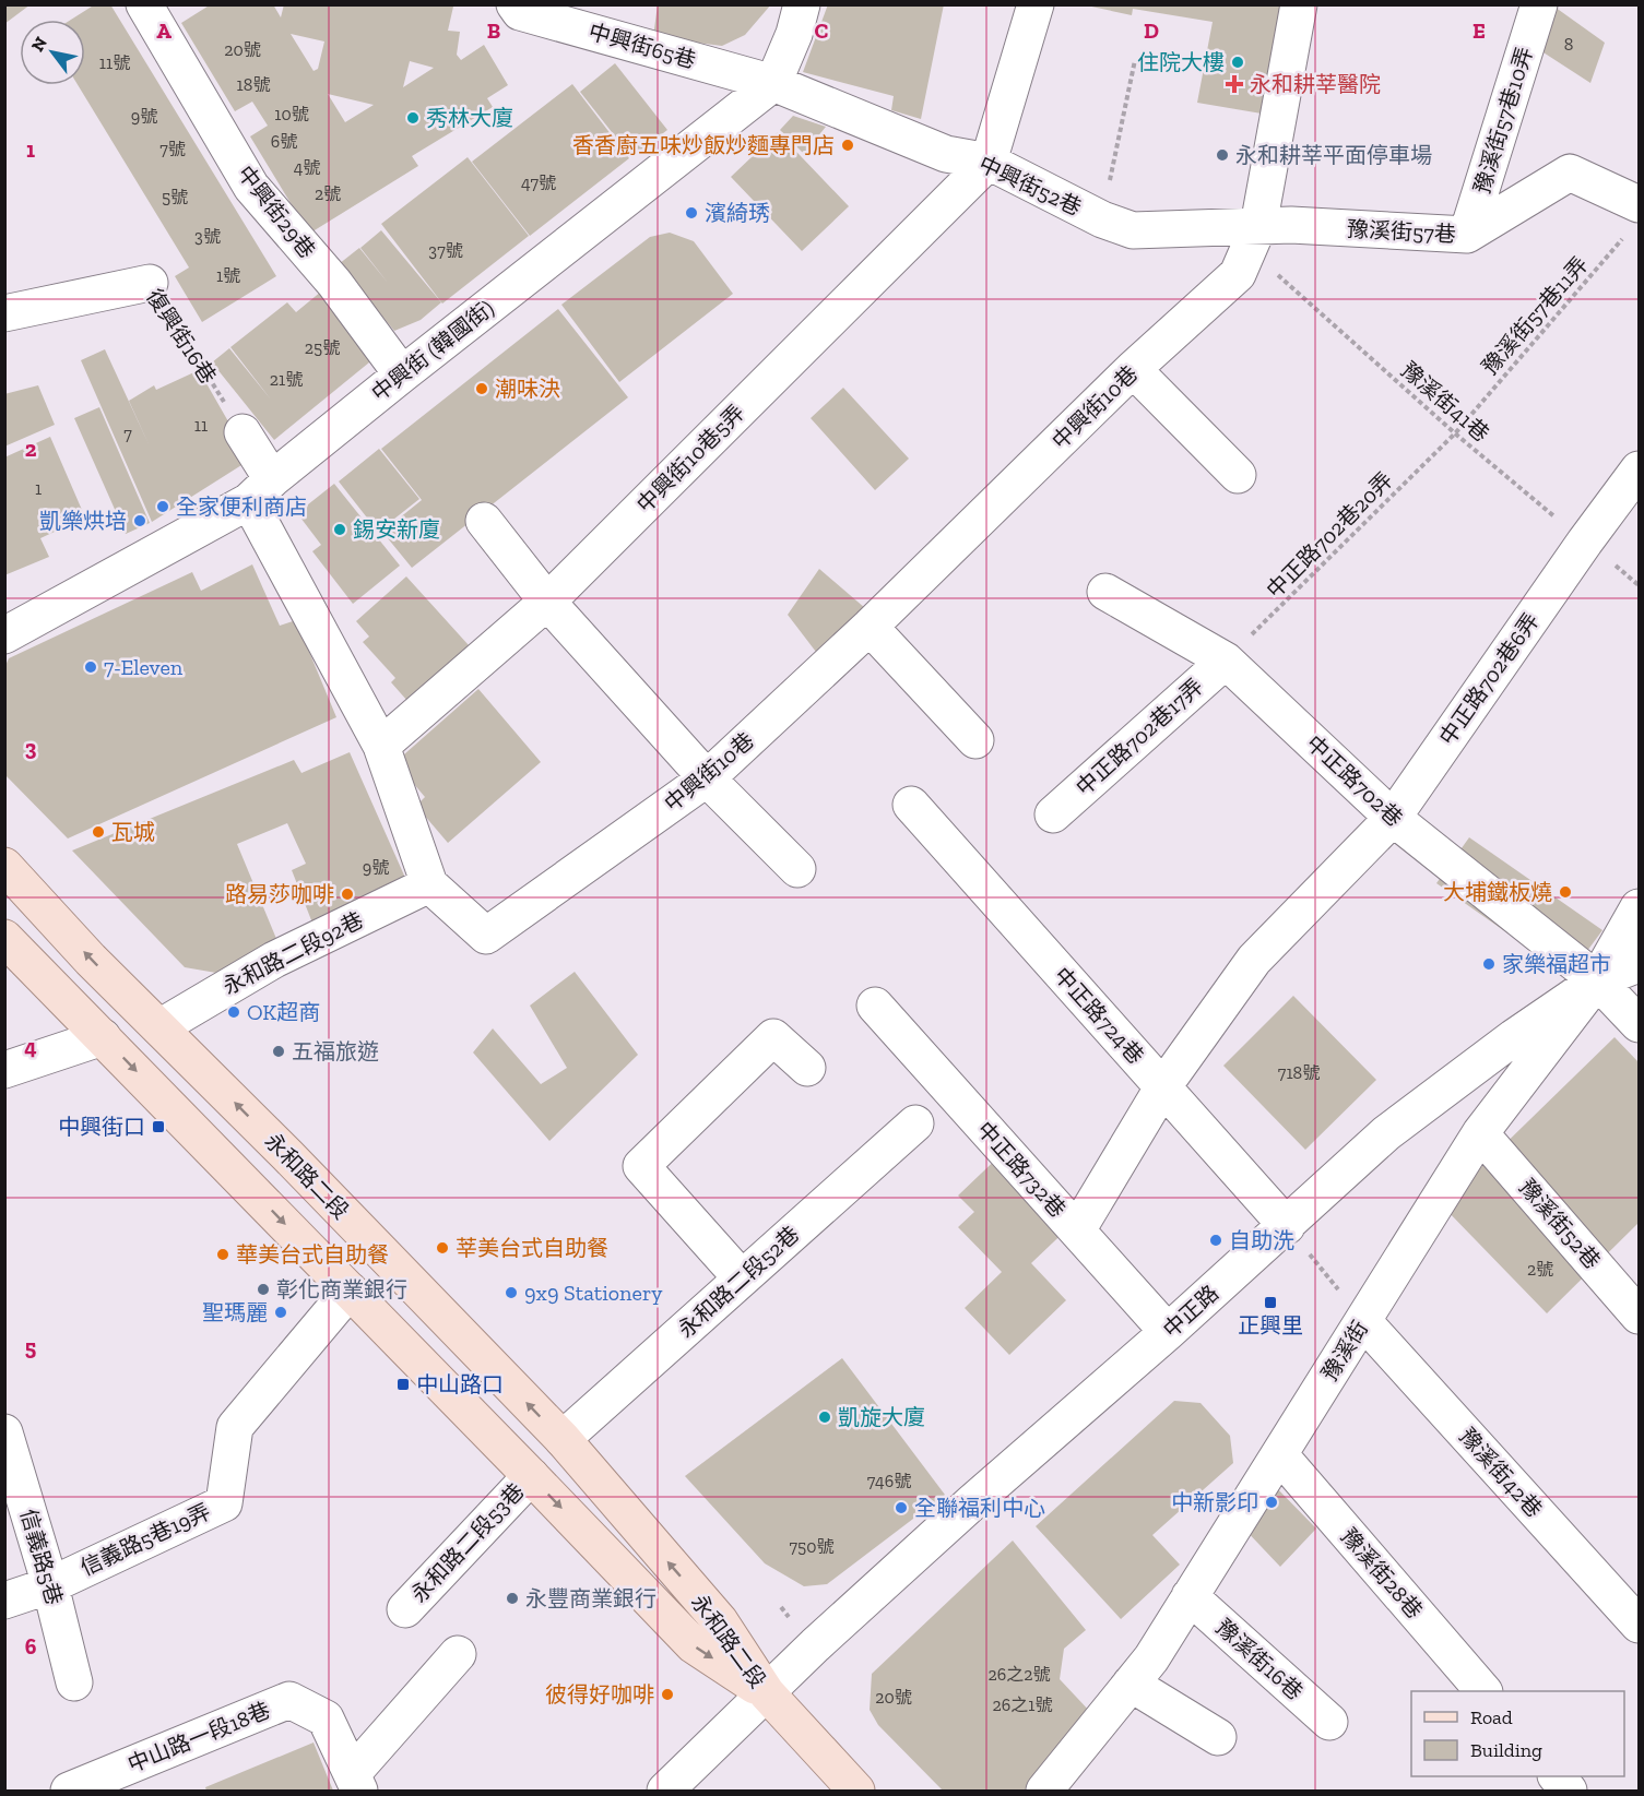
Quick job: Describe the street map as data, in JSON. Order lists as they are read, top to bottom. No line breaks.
{"streets":{"main road":["永和路二段"],"street":["中興街65巷","豫溪街57巷10弄","中興街52巷","中興街29巷","豫溪街57巷","復興街16巷","中興街 (韓國街)","中興街10巷","中興街10巷5弄","中正路702巷6弄","中正路702巷17弄","中正路702巷","永和路二段92巷","中正路724巷","中正路732巷","豫溪街52巷","永和路二段52巷","中正路","豫溪街","豫溪街42巷","信義路5巷19弄","永和路二段53巷","信義路5巷","豫溪街28巷","豫溪街16巷","中山路一段18巷"],"path":["豫溪街57巷11弄","豫溪街41巷","中正路702巷20弄"]},"crossings":[["中興街65巷","中興街52巷"],["中興街65巷","中興街 (韓國街)"],["豫溪街57巷10弄","豫溪街57巷"],["中興街52巷","豫溪街57巷"],["中興街52巷","中興街 (韓國街)"],["中興街52巷","豫溪街41巷"],["中興街52巷","中興街10巷"],["中興街52巷","中興街10巷5弄"],["中興街29巷","中興街 (韓國街)"],["豫溪街57巷","豫溪街41巷"],["豫溪街57巷","中興街10巷"],["豫溪街57巷11弄","豫溪街41巷"],["豫溪街57巷11弄","中正路702巷20弄"],["中興街 (韓國街)","中興街10巷"],["豫溪街41巷","中興街10巷"],["豫溪街41巷","中正路702巷20弄"],["豫溪街41巷","中正路702巷6弄"],["中興街10巷","中興街10巷5弄"],["中興街10巷","永和路二段92巷"],["中正路702巷20弄","中正路702巷17弄"],["中正路702巷20弄","中正路702巷"],["中正路702巷6弄","中正路702巷"],["中正路702巷6弄","中正路724巷"],["中正路702巷6弄","中正路732巷"],["中正路702巷17弄","中正路702巷"],["中正路702巷","中正路"],["中正路702巷","豫溪街"],["永和路二段92巷","永和路二段"],["中正路724巷","中正路"],["中正路732巷","中正路"],["永和路二段","永和路二段52巷"],["永和路二段","中正路"],["永和路二段","信義路5巷19弄"],["永和路二段","永和路二段53巷"],["豫溪街52巷","豫溪街"],["中正路","豫溪街"],["豫溪街","豫溪街42巷"],["豫溪街","豫溪街28巷"],["豫溪街","豫溪街16巷"],["信義路5巷19弄","信義路5巷"]],"places":{"other":["住院大樓","秀林大廈","香香廚五味炒飯炒麵專門店","永和耕莘平面停車場","濱綺琇","潮味決","全家便利商店","凱樂烘培","錫安新廈","7-Eleven","瓦城","大埔鐵板燒","路易莎咖啡","家樂福超市","OK超商","五福旅遊","自助洗","莘美台式自助餐","華美台式自助餐","彰化商業銀行","9x9 Stationery","聖瑪麗","凱旋大廈","中新影印","全聯福利中心","永豐商業銀行","彼得好咖啡"],"health":["永和耕莘醫院"],"transit":["中興街口","正興里","中山路口"]},"house_numbers":["8","20號","11號","18號","10號","9號","6號","7號","4號","47號","2號","5號","3號","37號","1號","25號","21號","11","7","1","9號","718號","2號","746號","750號","26之2號","20號","26之1號"],"legend":["Road","Building"],"north":"top left","grid":{"columns":["A","B","C","D","E"],"rows":["1","2","3","4","5","6"]}}
